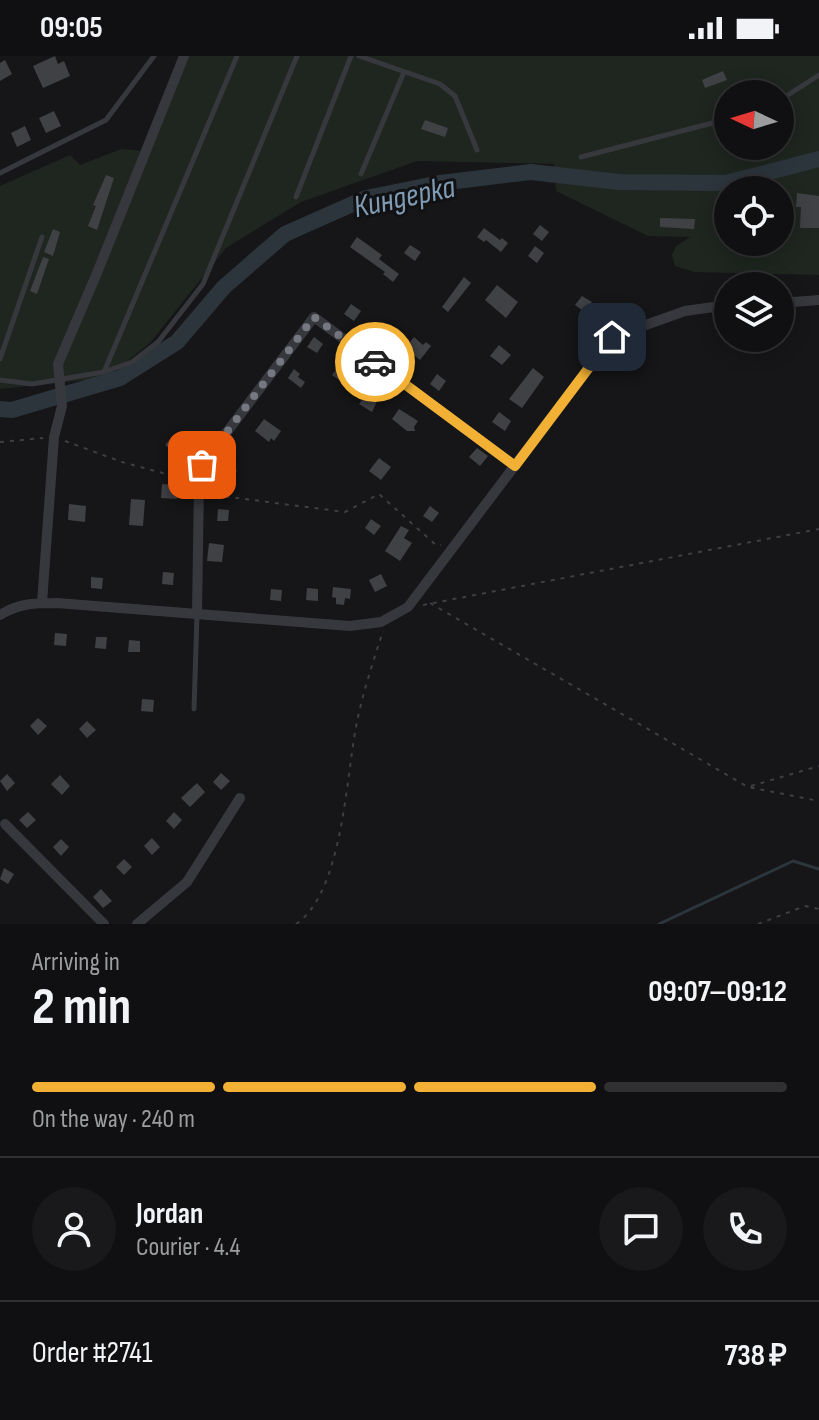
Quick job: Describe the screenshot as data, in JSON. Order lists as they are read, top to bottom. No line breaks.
{"water":["Киндерка"],"north":"left","page":{"status":"09:05","heading":["2 min","Arriving in","09:07–09:12"],"panel":["Jordan","Courier · 4.4","Order #2741","738 ₽"],"bar":"On the way · 240 m"}}
